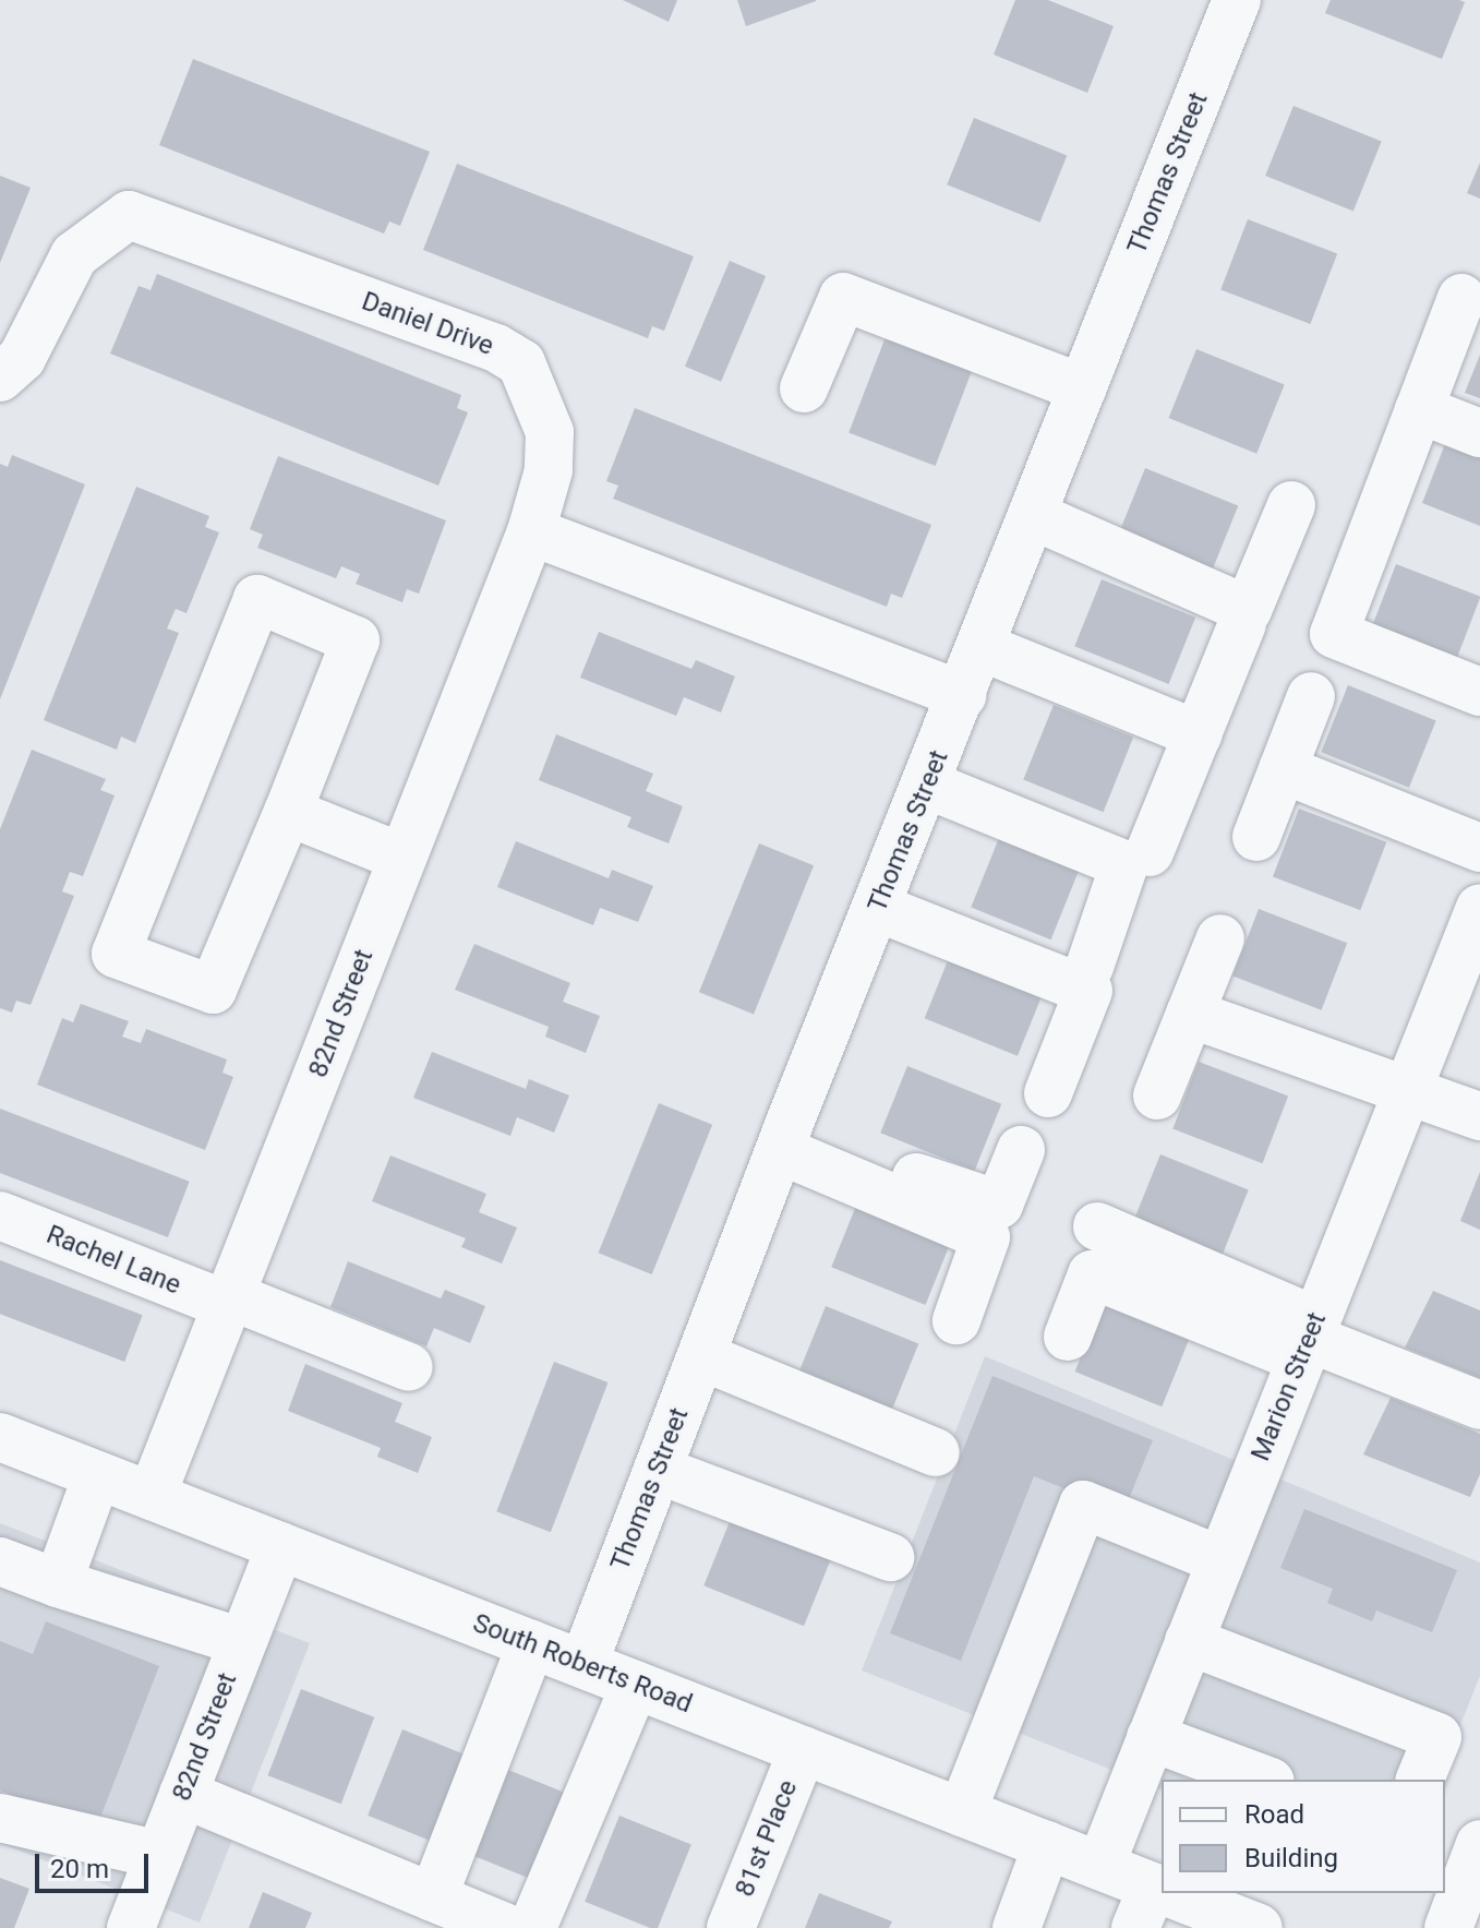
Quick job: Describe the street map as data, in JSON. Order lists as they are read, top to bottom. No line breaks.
{"streets":{"street":["Thomas Street","Daniel Drive","82nd Street","Rachel Lane","Marion Street","South Roberts Road","81st Place"]},"crossings":[["Thomas Street","South Roberts Road"],["Daniel Drive","82nd Street"],["82nd Street","Rachel Lane"],["82nd Street","South Roberts Road"],["Marion Street","South Roberts Road"],["South Roberts Road","81st Place"]],"legend":["Road","Building"],"scale_bar":"20 m"}
